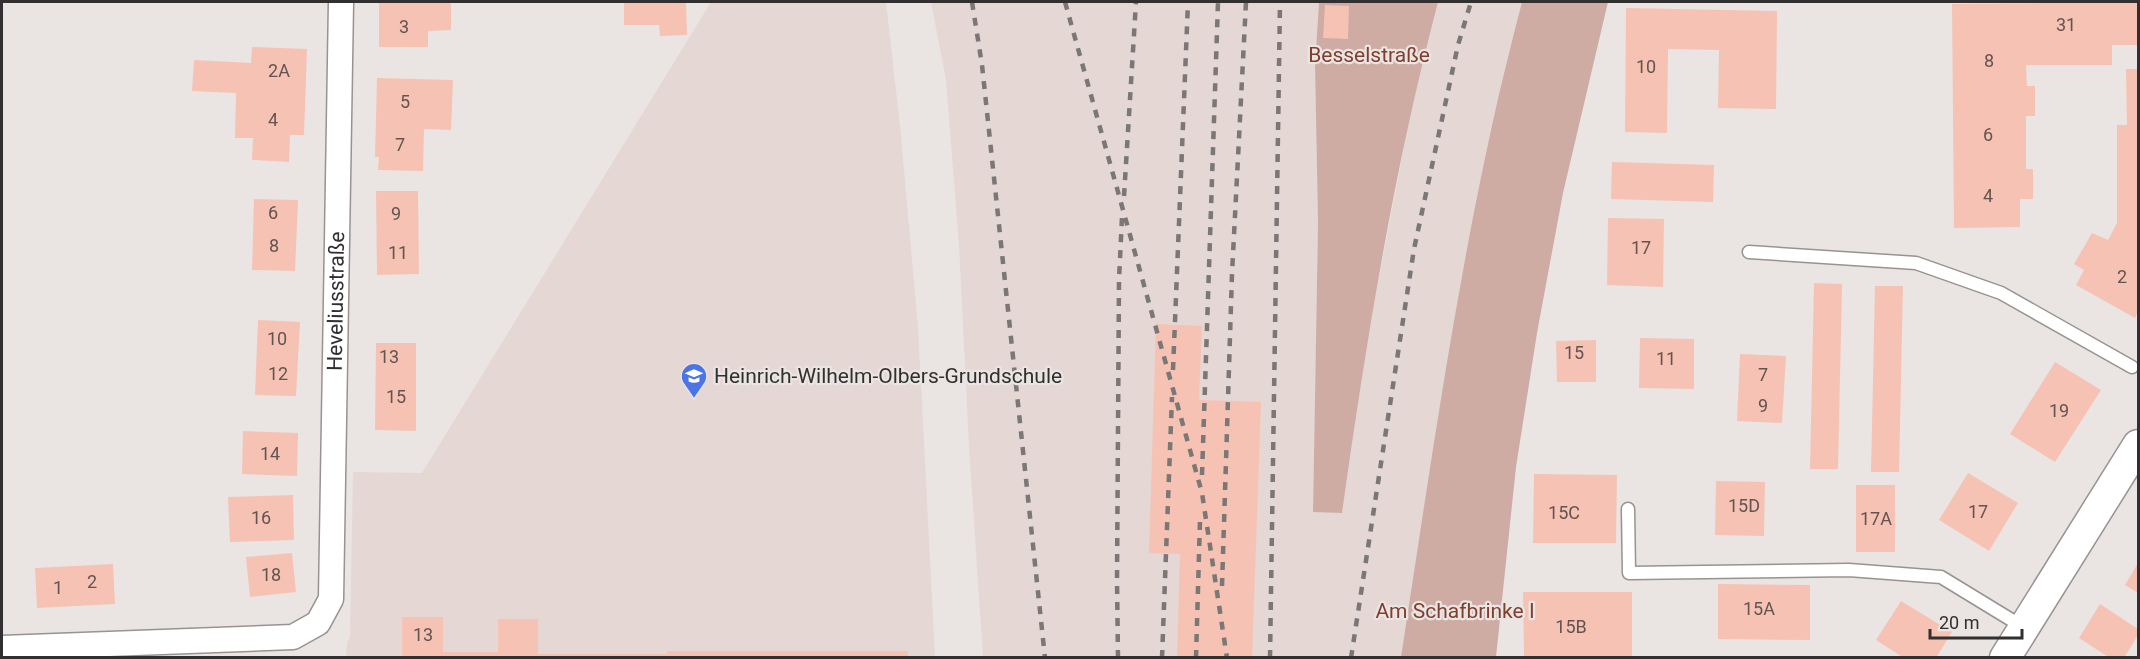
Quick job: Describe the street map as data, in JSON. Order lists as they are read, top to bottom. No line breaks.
{"streets":{"street":["Heveliusstraße"]},"parks":["Besselstraße","Am Schafbrinke I"],"places":{"school or university":["Heinrich-Wilhelm-Olbers-Grundschule"]},"house_numbers":["31","3","8","10","2A","5","4","6","7","4","6","9","8","17","11","2","10","15","13","11","12","7","15","9","19","14","15D","17","15C","16","17A","18","2","1","15A","15B","13"],"scale_bar":"20 m"}
